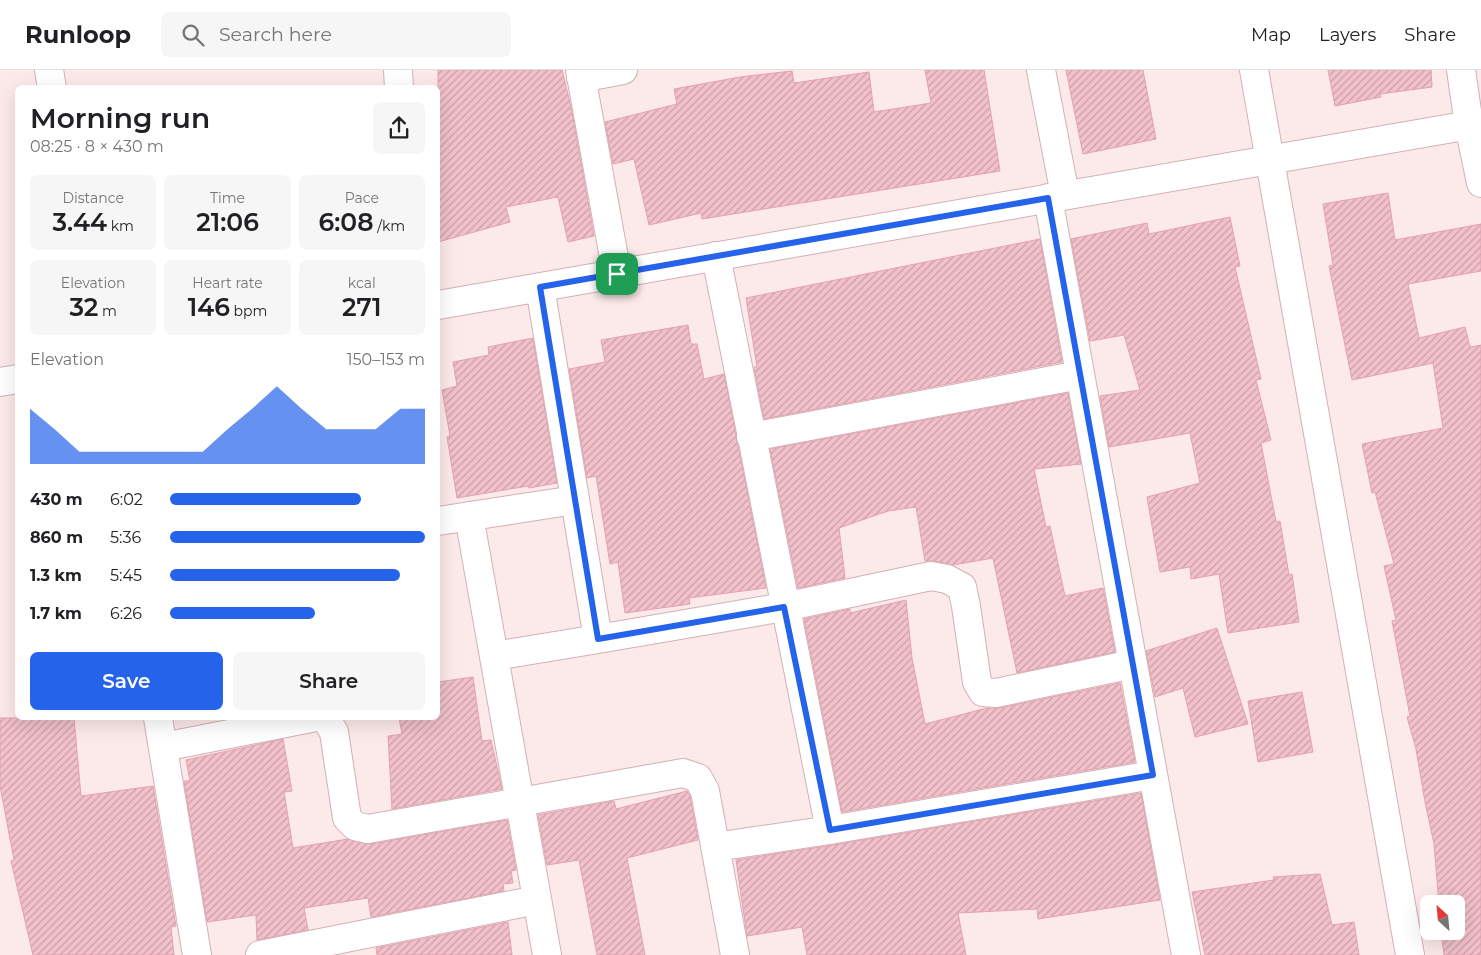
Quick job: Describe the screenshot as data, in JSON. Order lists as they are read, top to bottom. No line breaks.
{"north":"top left","page":{"header":"Runloop","search":"Search here","nav":["Map","Layers","Share"],"heading":["Morning run","08:25 · 8 × 430 m"],"stats":[["Distance","3.44 km"],["Time","21:06"],["Pace","6:08 /km"],["Elevation","32 m"],["Heart rate","146 bpm"],["kcal","271"]],"chart":["Elevation","150–153 m"],"list":[{"name":"430 m","note":"6:02"},{"name":"860 m","note":"5:36"},{"name":"1.3 km","note":"5:45"},{"name":"1.7 km","note":"6:26"}],"buttons":["Save","Share"]}}
